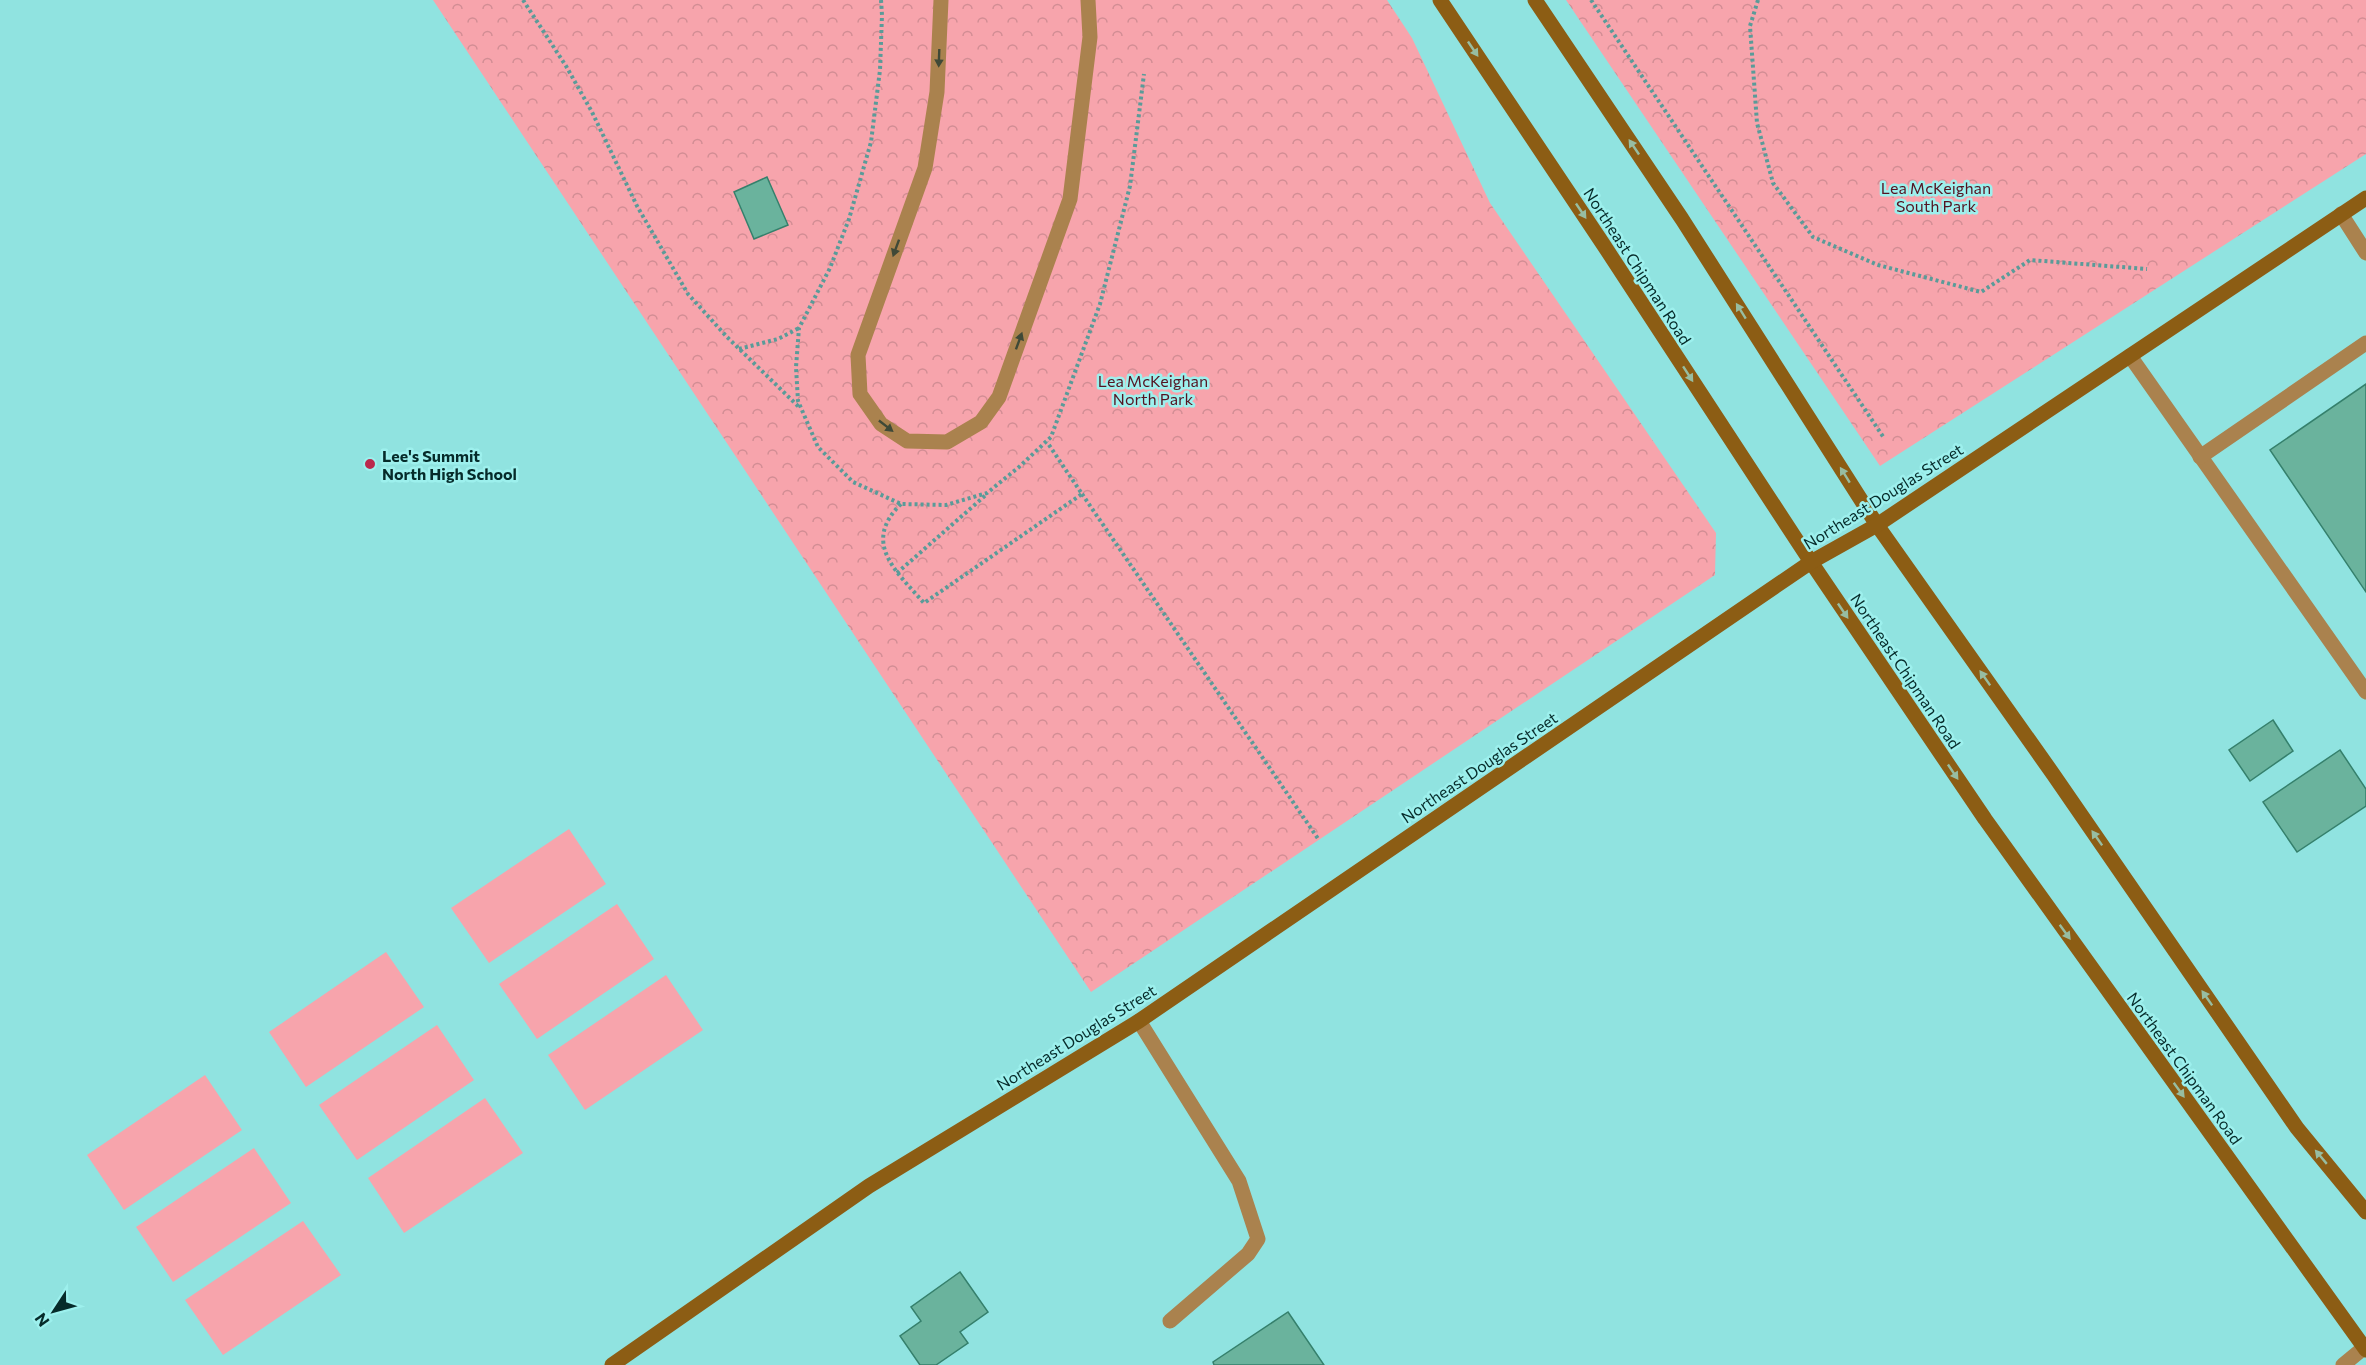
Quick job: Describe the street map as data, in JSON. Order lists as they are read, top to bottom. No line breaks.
{"streets":{"main road":["Northeast Chipman Road","Northeast Douglas Street"]},"crossings":[["Northeast Chipman Road","Northeast Douglas Street"]],"parks":["Lea McKeighan South Park","Lea McKeighan North Park"],"places":["Lee's Summit North High School"],"north":"bottom left"}
